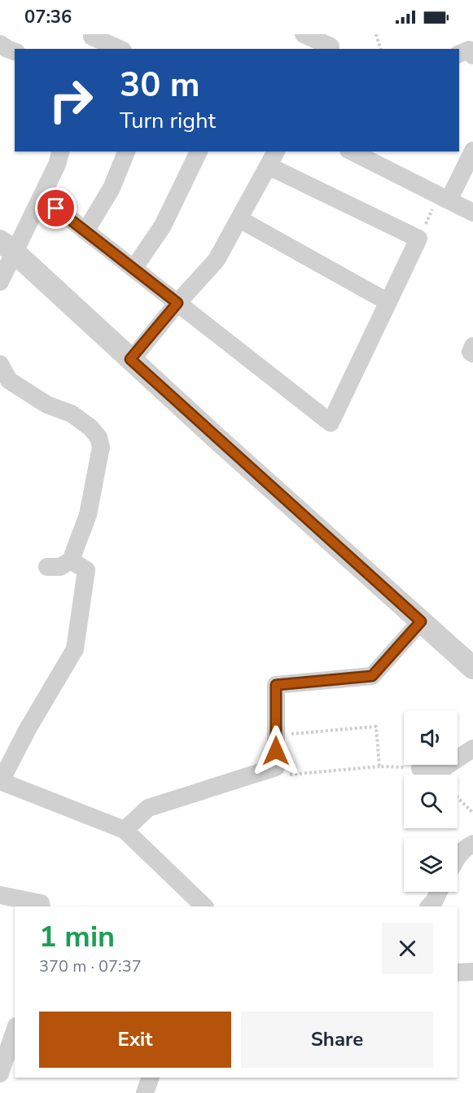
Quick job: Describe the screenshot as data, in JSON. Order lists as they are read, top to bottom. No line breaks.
{"page":{"status":"07:36","turn":["30 m","Turn right"],"heading":["1 min","370 m · 07:37"],"buttons":["Exit","Share"]}}
